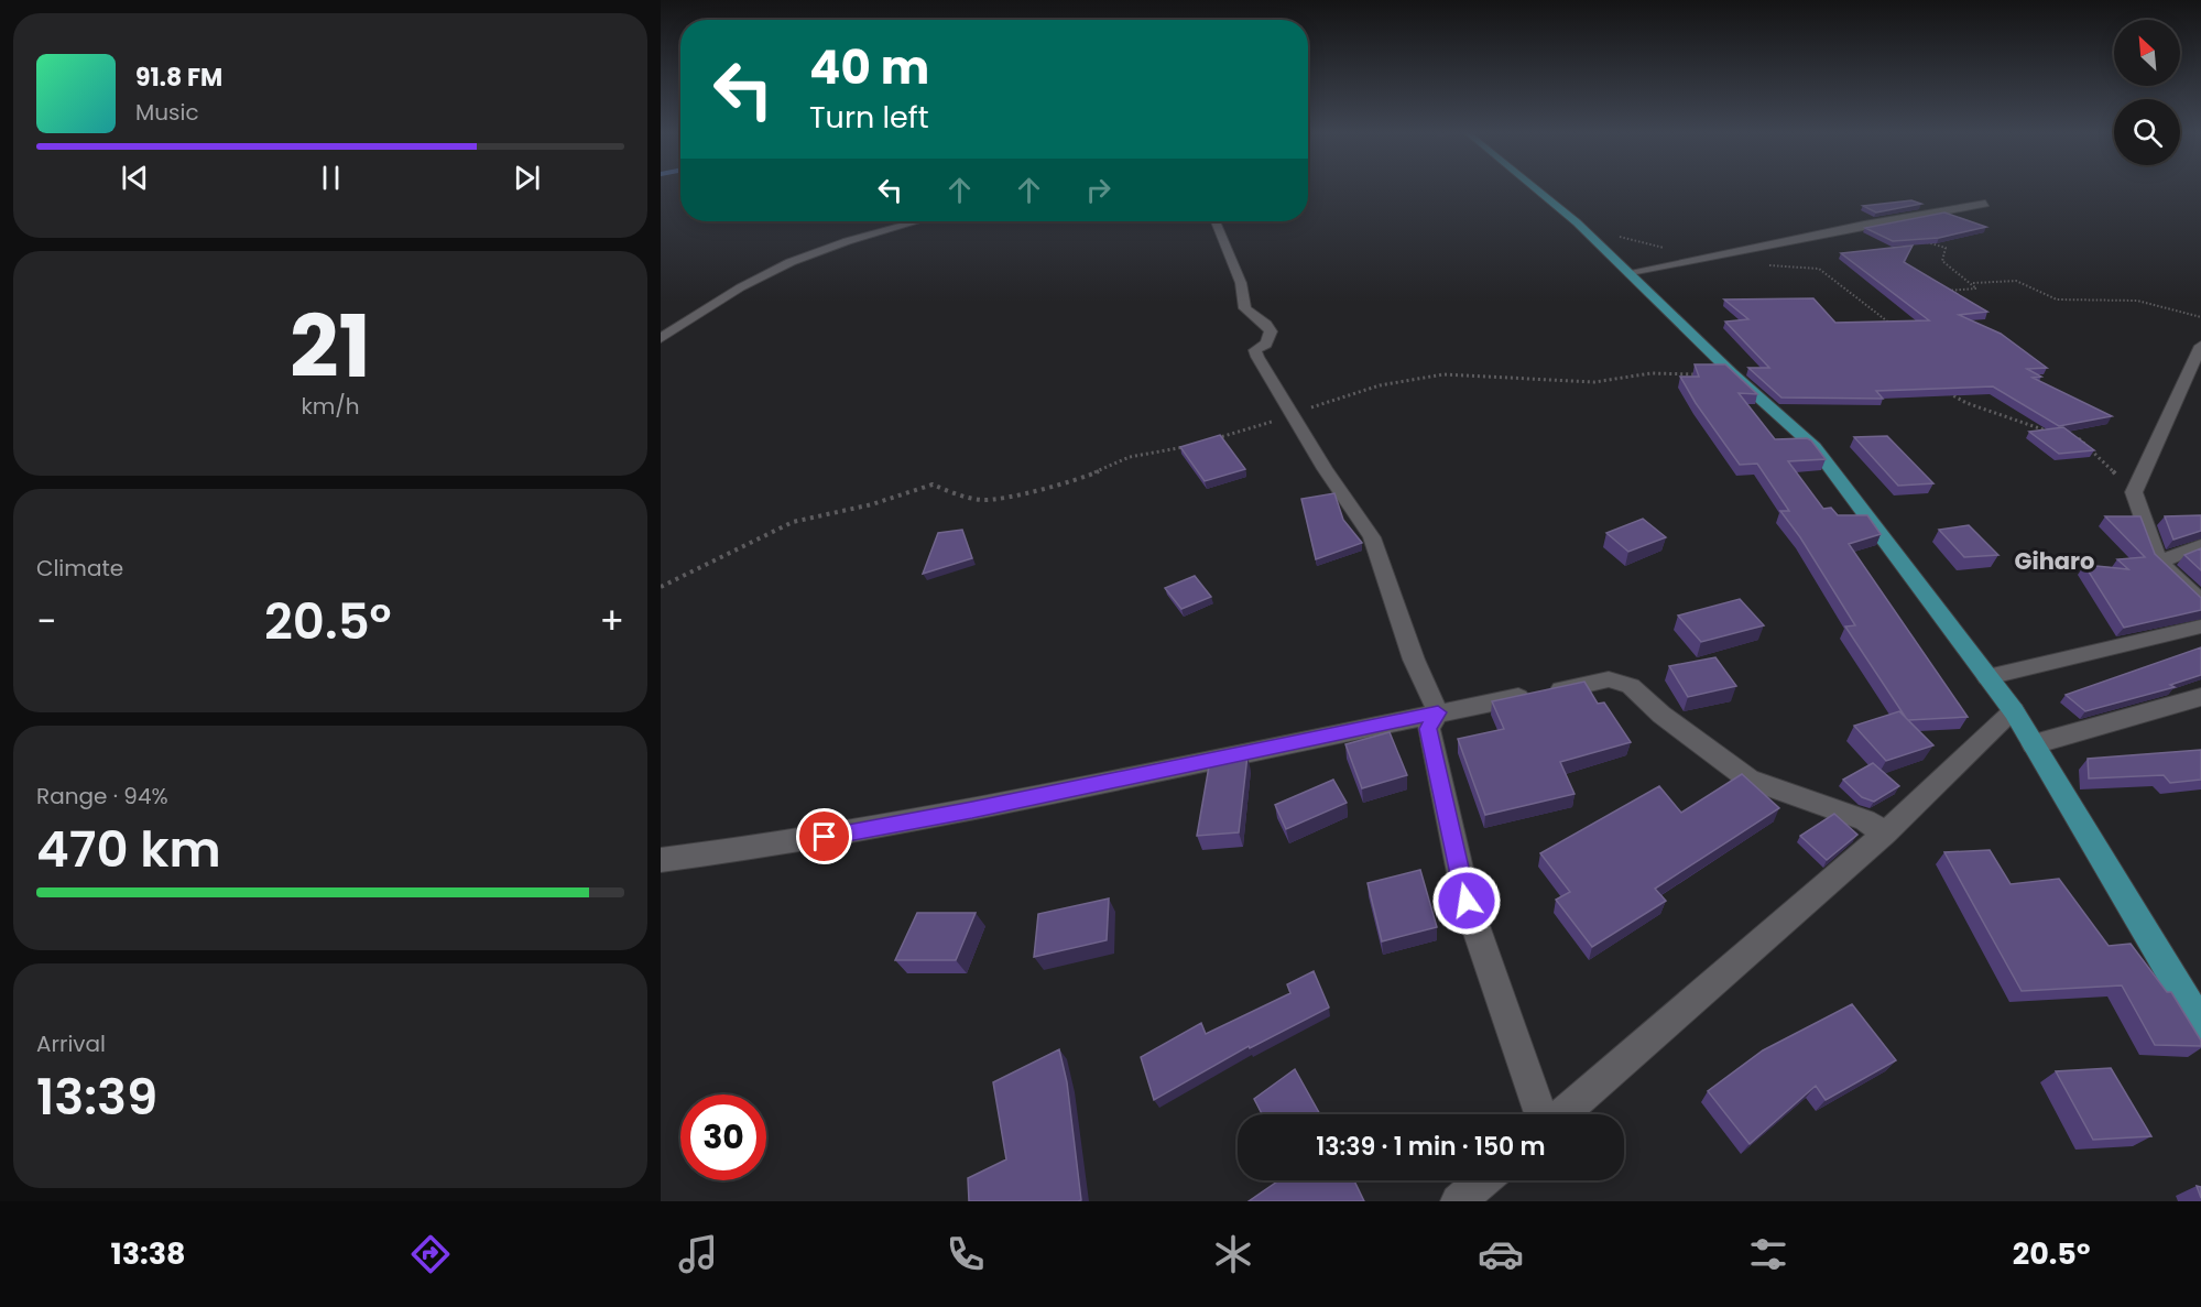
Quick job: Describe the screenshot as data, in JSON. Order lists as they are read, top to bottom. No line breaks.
{"districts":["Giharo"],"north":"top left","page":{"turn":["40 m","Turn left"],"song":["91.8 FM","Music"],"tile":[["21","km/h"],"Climate",["Range · 94%","470 km"],["Arrival","13:39"]],"heat":["−","20.5°","+"],"limit":"30","trip":"13:39 · 1 min · 150 m","tabs":["13:38","20.5°"]}}
